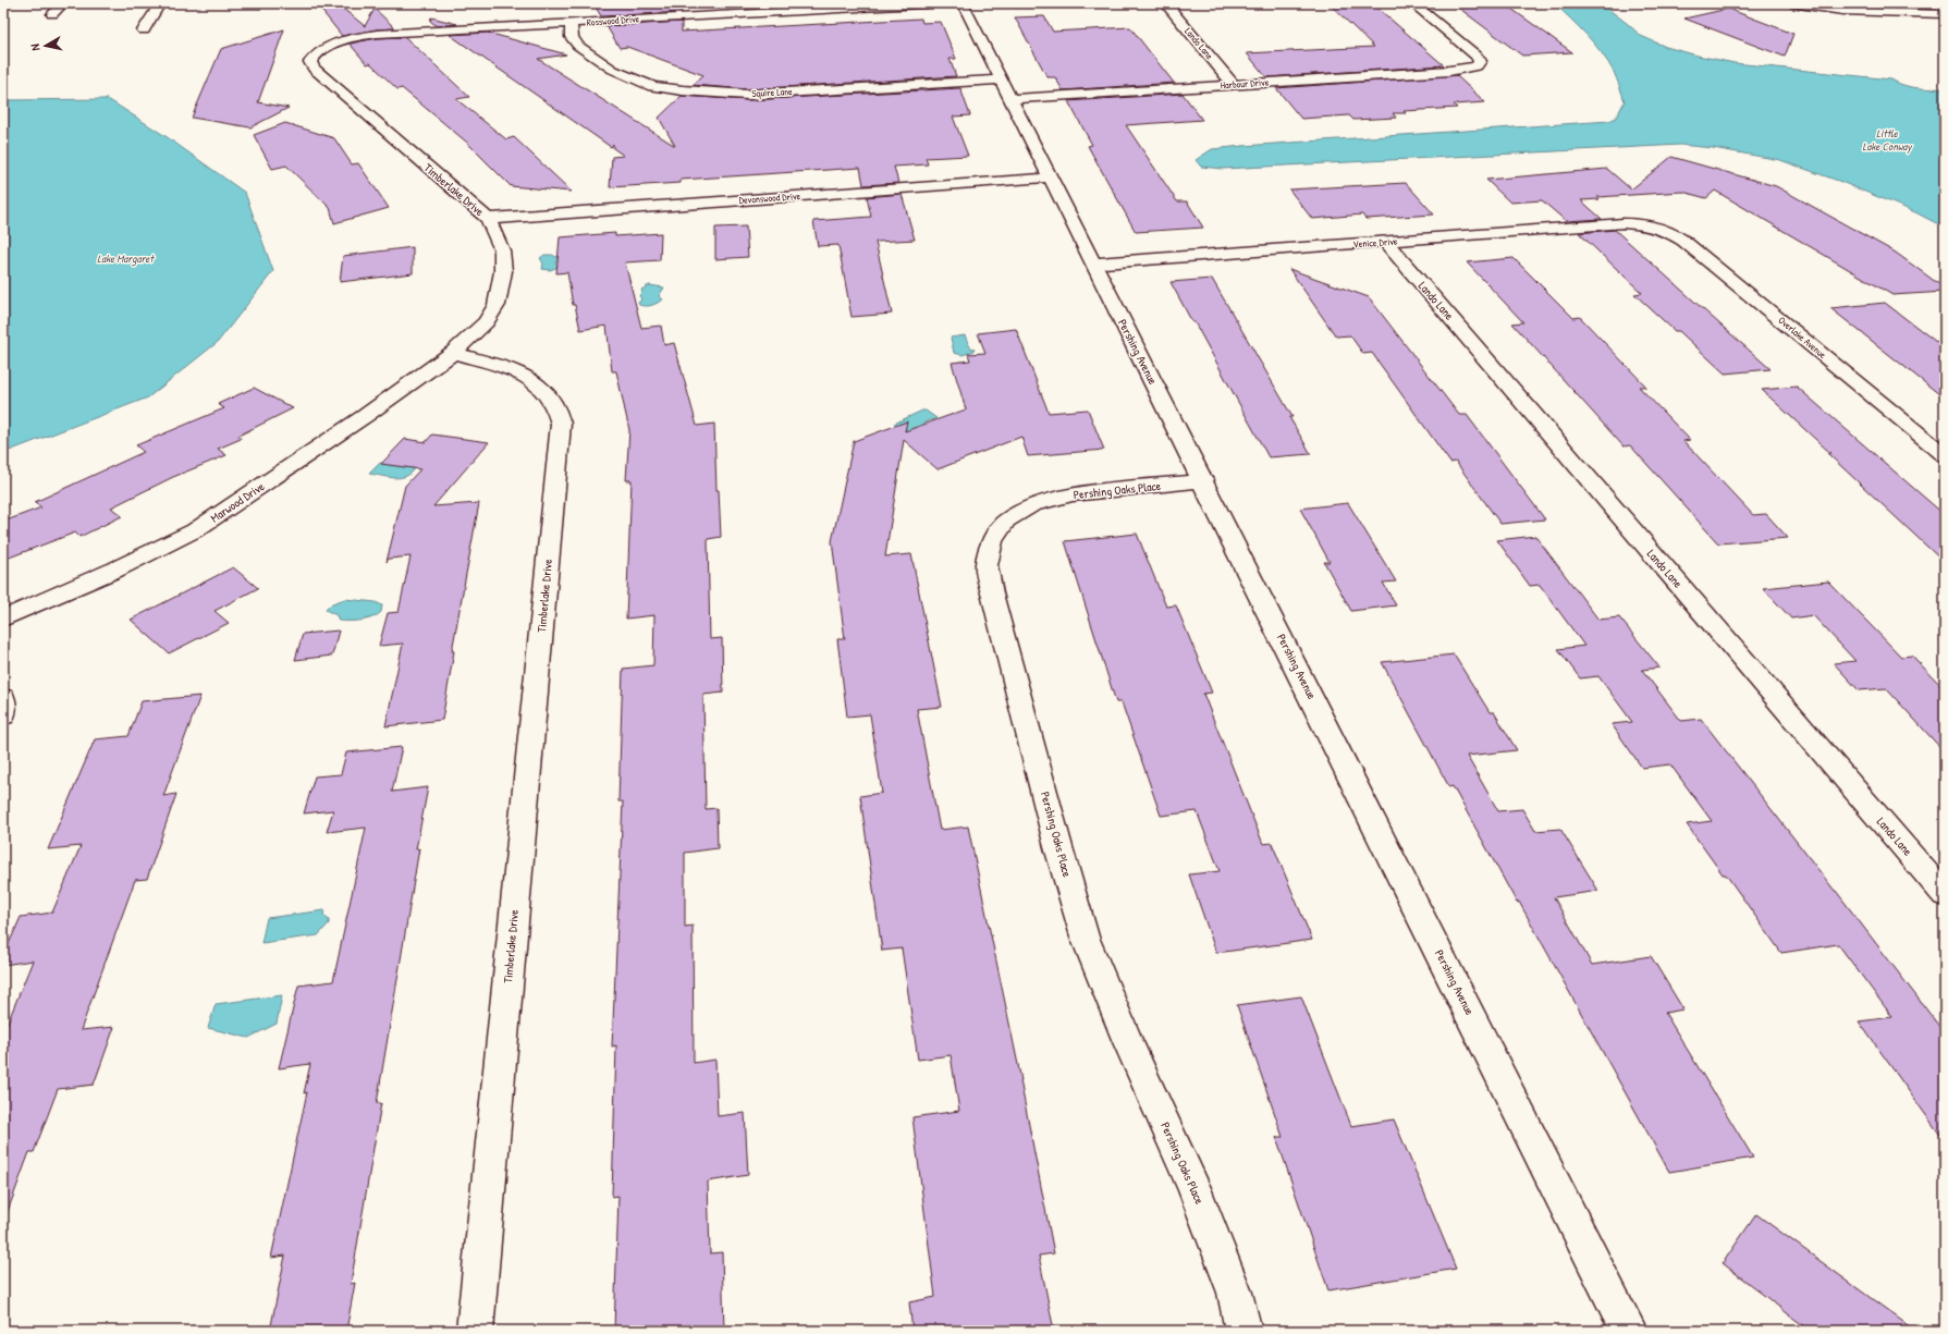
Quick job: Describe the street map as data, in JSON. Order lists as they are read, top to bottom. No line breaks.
{"streets":{"street":["Rosswood Drive","Lando Lane","Harbour Drive","Squire Lane","Timberlake Drive","Devonswood Drive","Venice Drive","Overlake Avenue","Pershing Avenue","Pershing Oaks Place","Marwood Drive"]},"crossings":[["Rosswood Drive","Squire Lane"],["Rosswood Drive","Timberlake Drive"],["Lando Lane","Harbour Drive"],["Lando Lane","Venice Drive"],["Harbour Drive","Squire Lane"],["Harbour Drive","Pershing Avenue"],["Squire Lane","Pershing Avenue"],["Timberlake Drive","Devonswood Drive"],["Timberlake Drive","Marwood Drive"],["Devonswood Drive","Pershing Avenue"],["Venice Drive","Overlake Avenue"],["Venice Drive","Pershing Avenue"],["Pershing Avenue","Pershing Oaks Place"]],"water":["Little Lake Conway","Lake Margaret"],"north":"left"}
